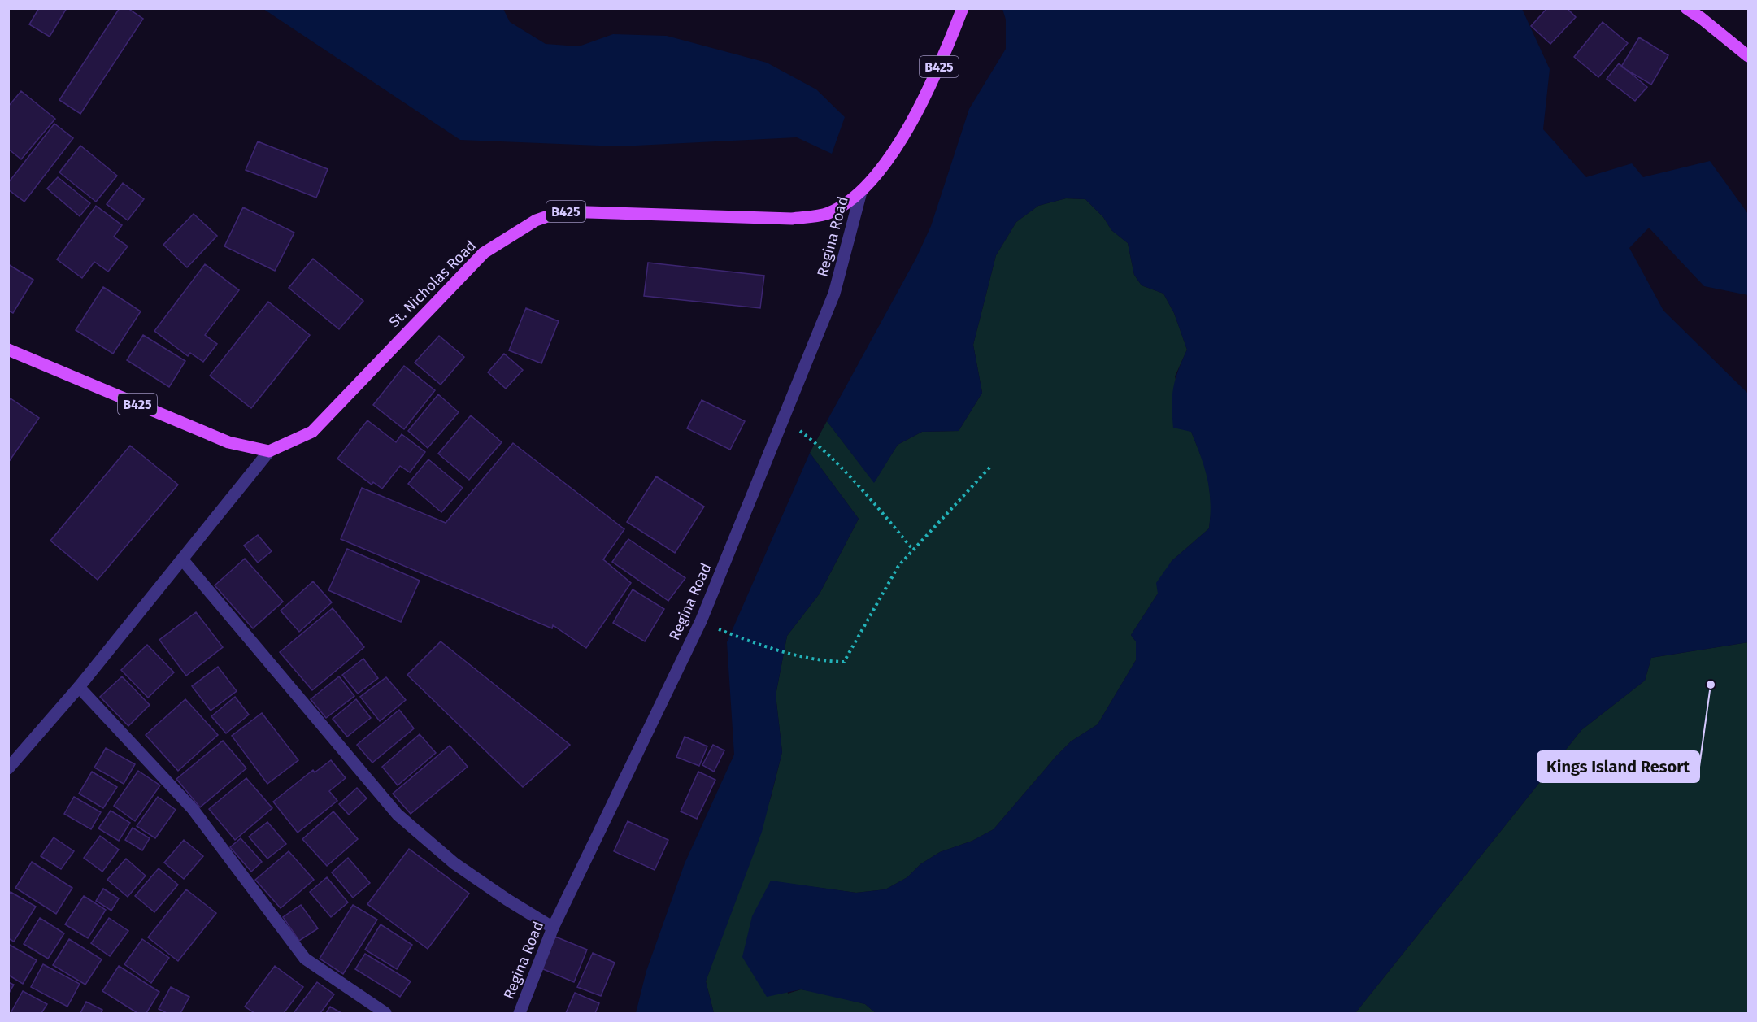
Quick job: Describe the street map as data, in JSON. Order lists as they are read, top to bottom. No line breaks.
{"streets":{"main road":["B425","St. Nicholas Road"],"street":["Regina Road"]},"crossings":[["B425","St. Nicholas Road"],["Regina Road","St. Nicholas Road"]],"places":["Kings Island Resort"]}
